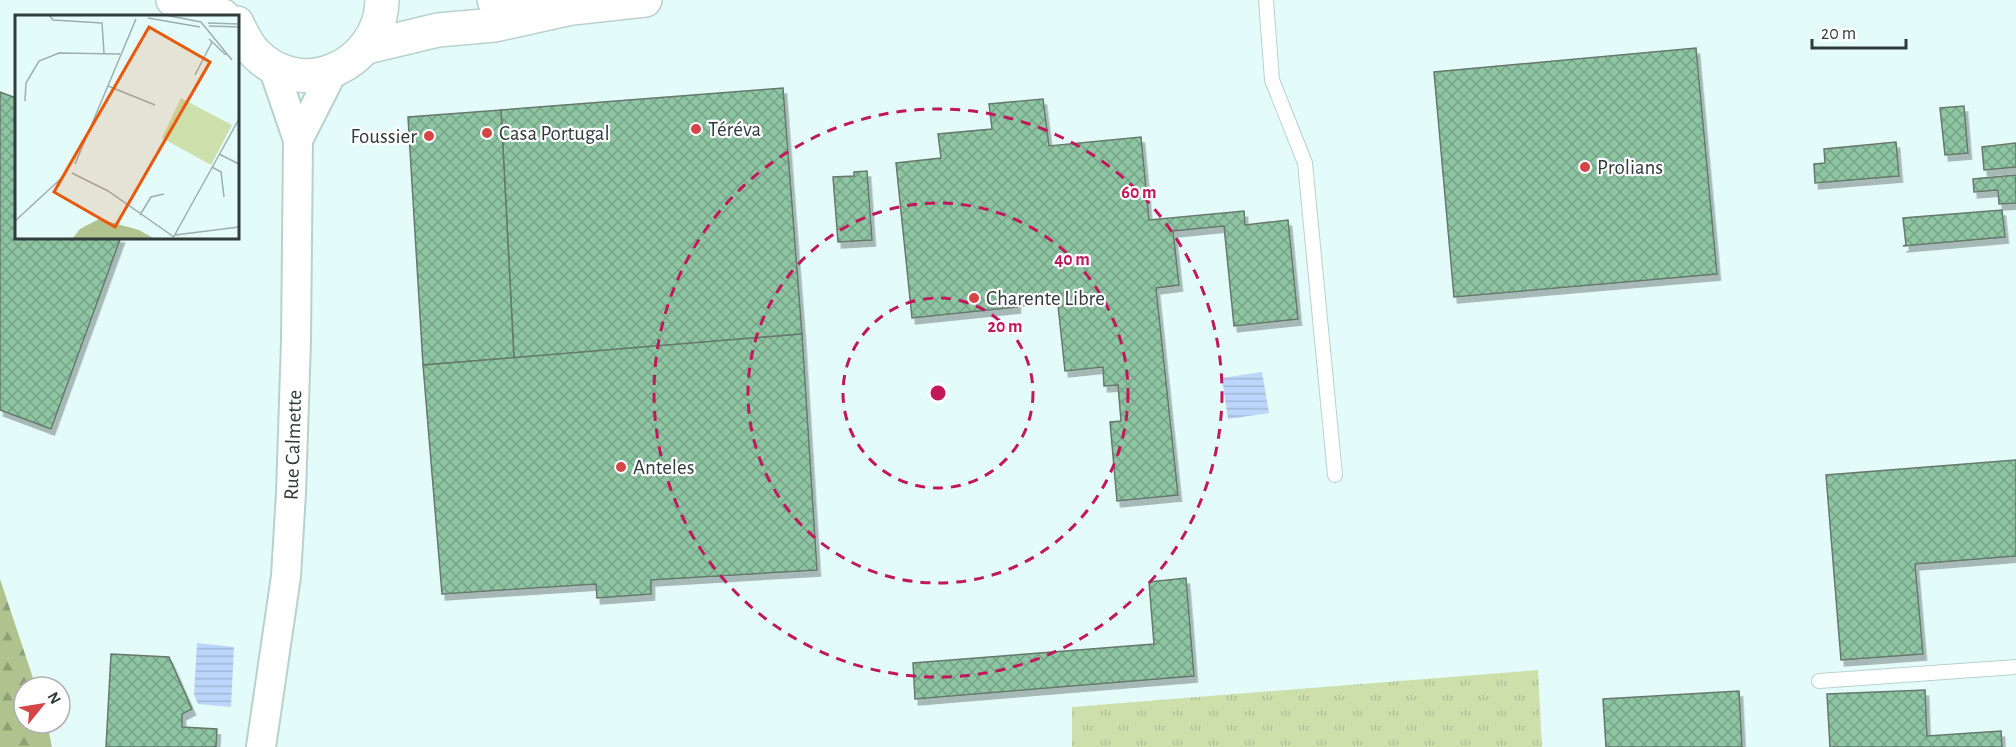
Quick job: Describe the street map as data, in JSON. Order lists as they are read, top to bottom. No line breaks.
{"streets":{"street":["Rue Calmette"]},"places":["Téréva","Casa Portugal","Foussier","Prolians","Charente Libre","Anteles"],"scale_bar":"20 m","north":"top right","rings":["60 m","40 m","20 m"]}
